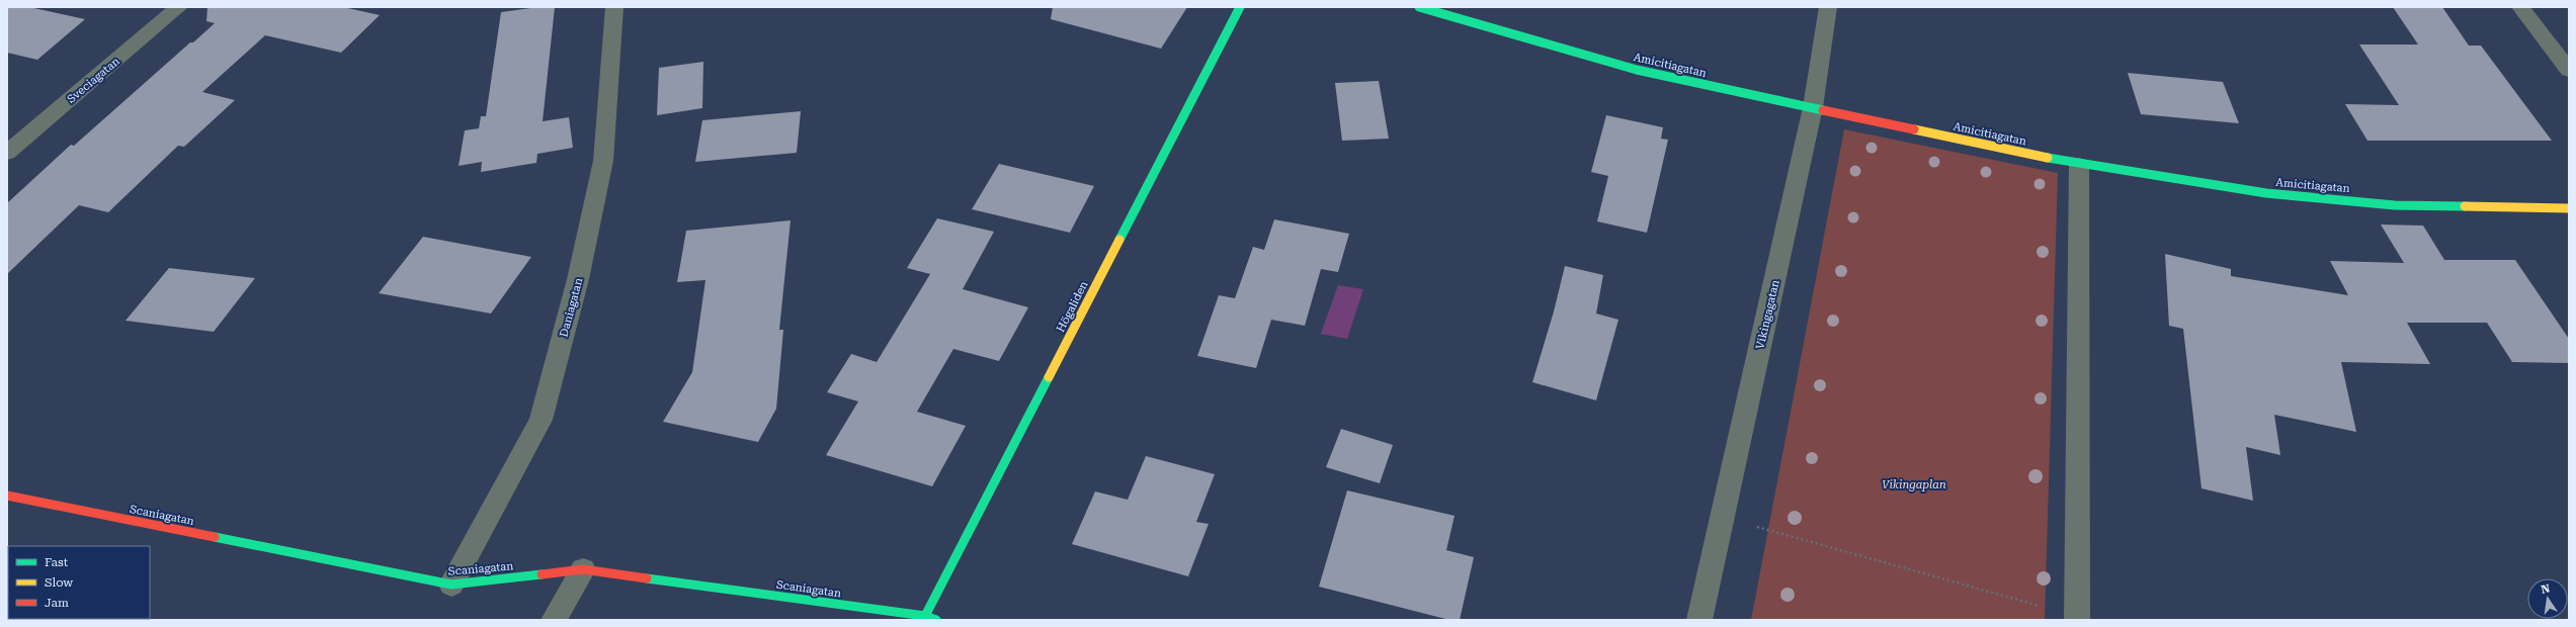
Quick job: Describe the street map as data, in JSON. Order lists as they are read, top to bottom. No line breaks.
{"streets":{"street":["Amicitiagatan","Sveciagatan","Högaliden","Daniagatan","Vikingagatan","Scaniagatan"]},"crossings":[["Amicitiagatan","Vikingagatan"],["Högaliden","Scaniagatan"],["Daniagatan","Scaniagatan"]],"parks":["Vikingaplan"],"legend":["Fast","Slow","Jam"],"north":"top"}
